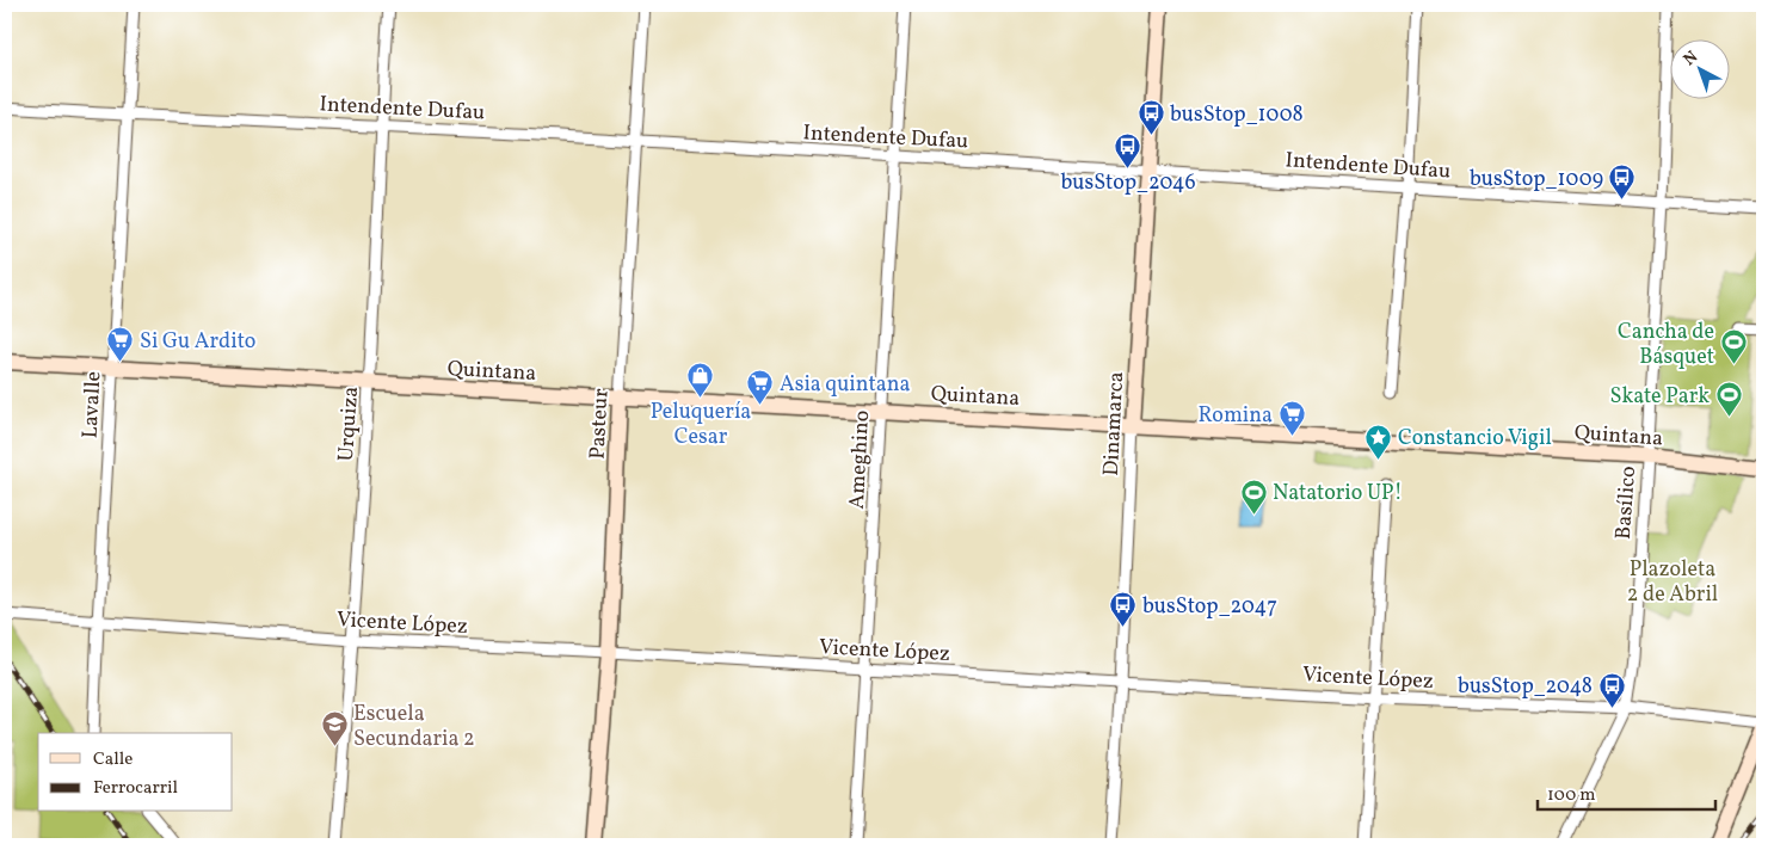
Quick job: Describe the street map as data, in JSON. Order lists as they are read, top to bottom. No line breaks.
{"streets":{"street":["Intendente Dufau","Quintana","Lavalle","Urquiza","Pasteur","Dinamarca","Ameghino","Basílico","Vicente López"]},"crossings":[["Intendente Dufau","Lavalle"],["Intendente Dufau","Urquiza"],["Intendente Dufau","Pasteur"],["Intendente Dufau","Dinamarca"],["Intendente Dufau","Ameghino"],["Intendente Dufau","Basílico"],["Quintana","Lavalle"],["Quintana","Urquiza"],["Quintana","Pasteur"],["Quintana","Dinamarca"],["Quintana","Ameghino"],["Quintana","Basílico"],["Lavalle","Vicente López"],["Urquiza","Vicente López"],["Pasteur","Vicente López"],["Dinamarca","Vicente López"],["Ameghino","Vicente López"],["Basílico","Vicente López"]],"parks":["Plazoleta 2 de Abril"],"places":{"bus stop":["busStop_1008","busStop_2046","busStop_1009","busStop_2047","busStop_2048"],"supermarket":["Si Gu Ardito","Asia quintana","Romina"],"sports":["Cancha de Básquet","Skate Park","Natatorio UP!"],"shop":["Peluquería Cesar"],"place":["Constancio Vigil"],"school or university":["Escuela Secundaria 2"]},"legend":["Calle","Ferrocarril"],"scale_bar":"100 m","north":"top left"}
